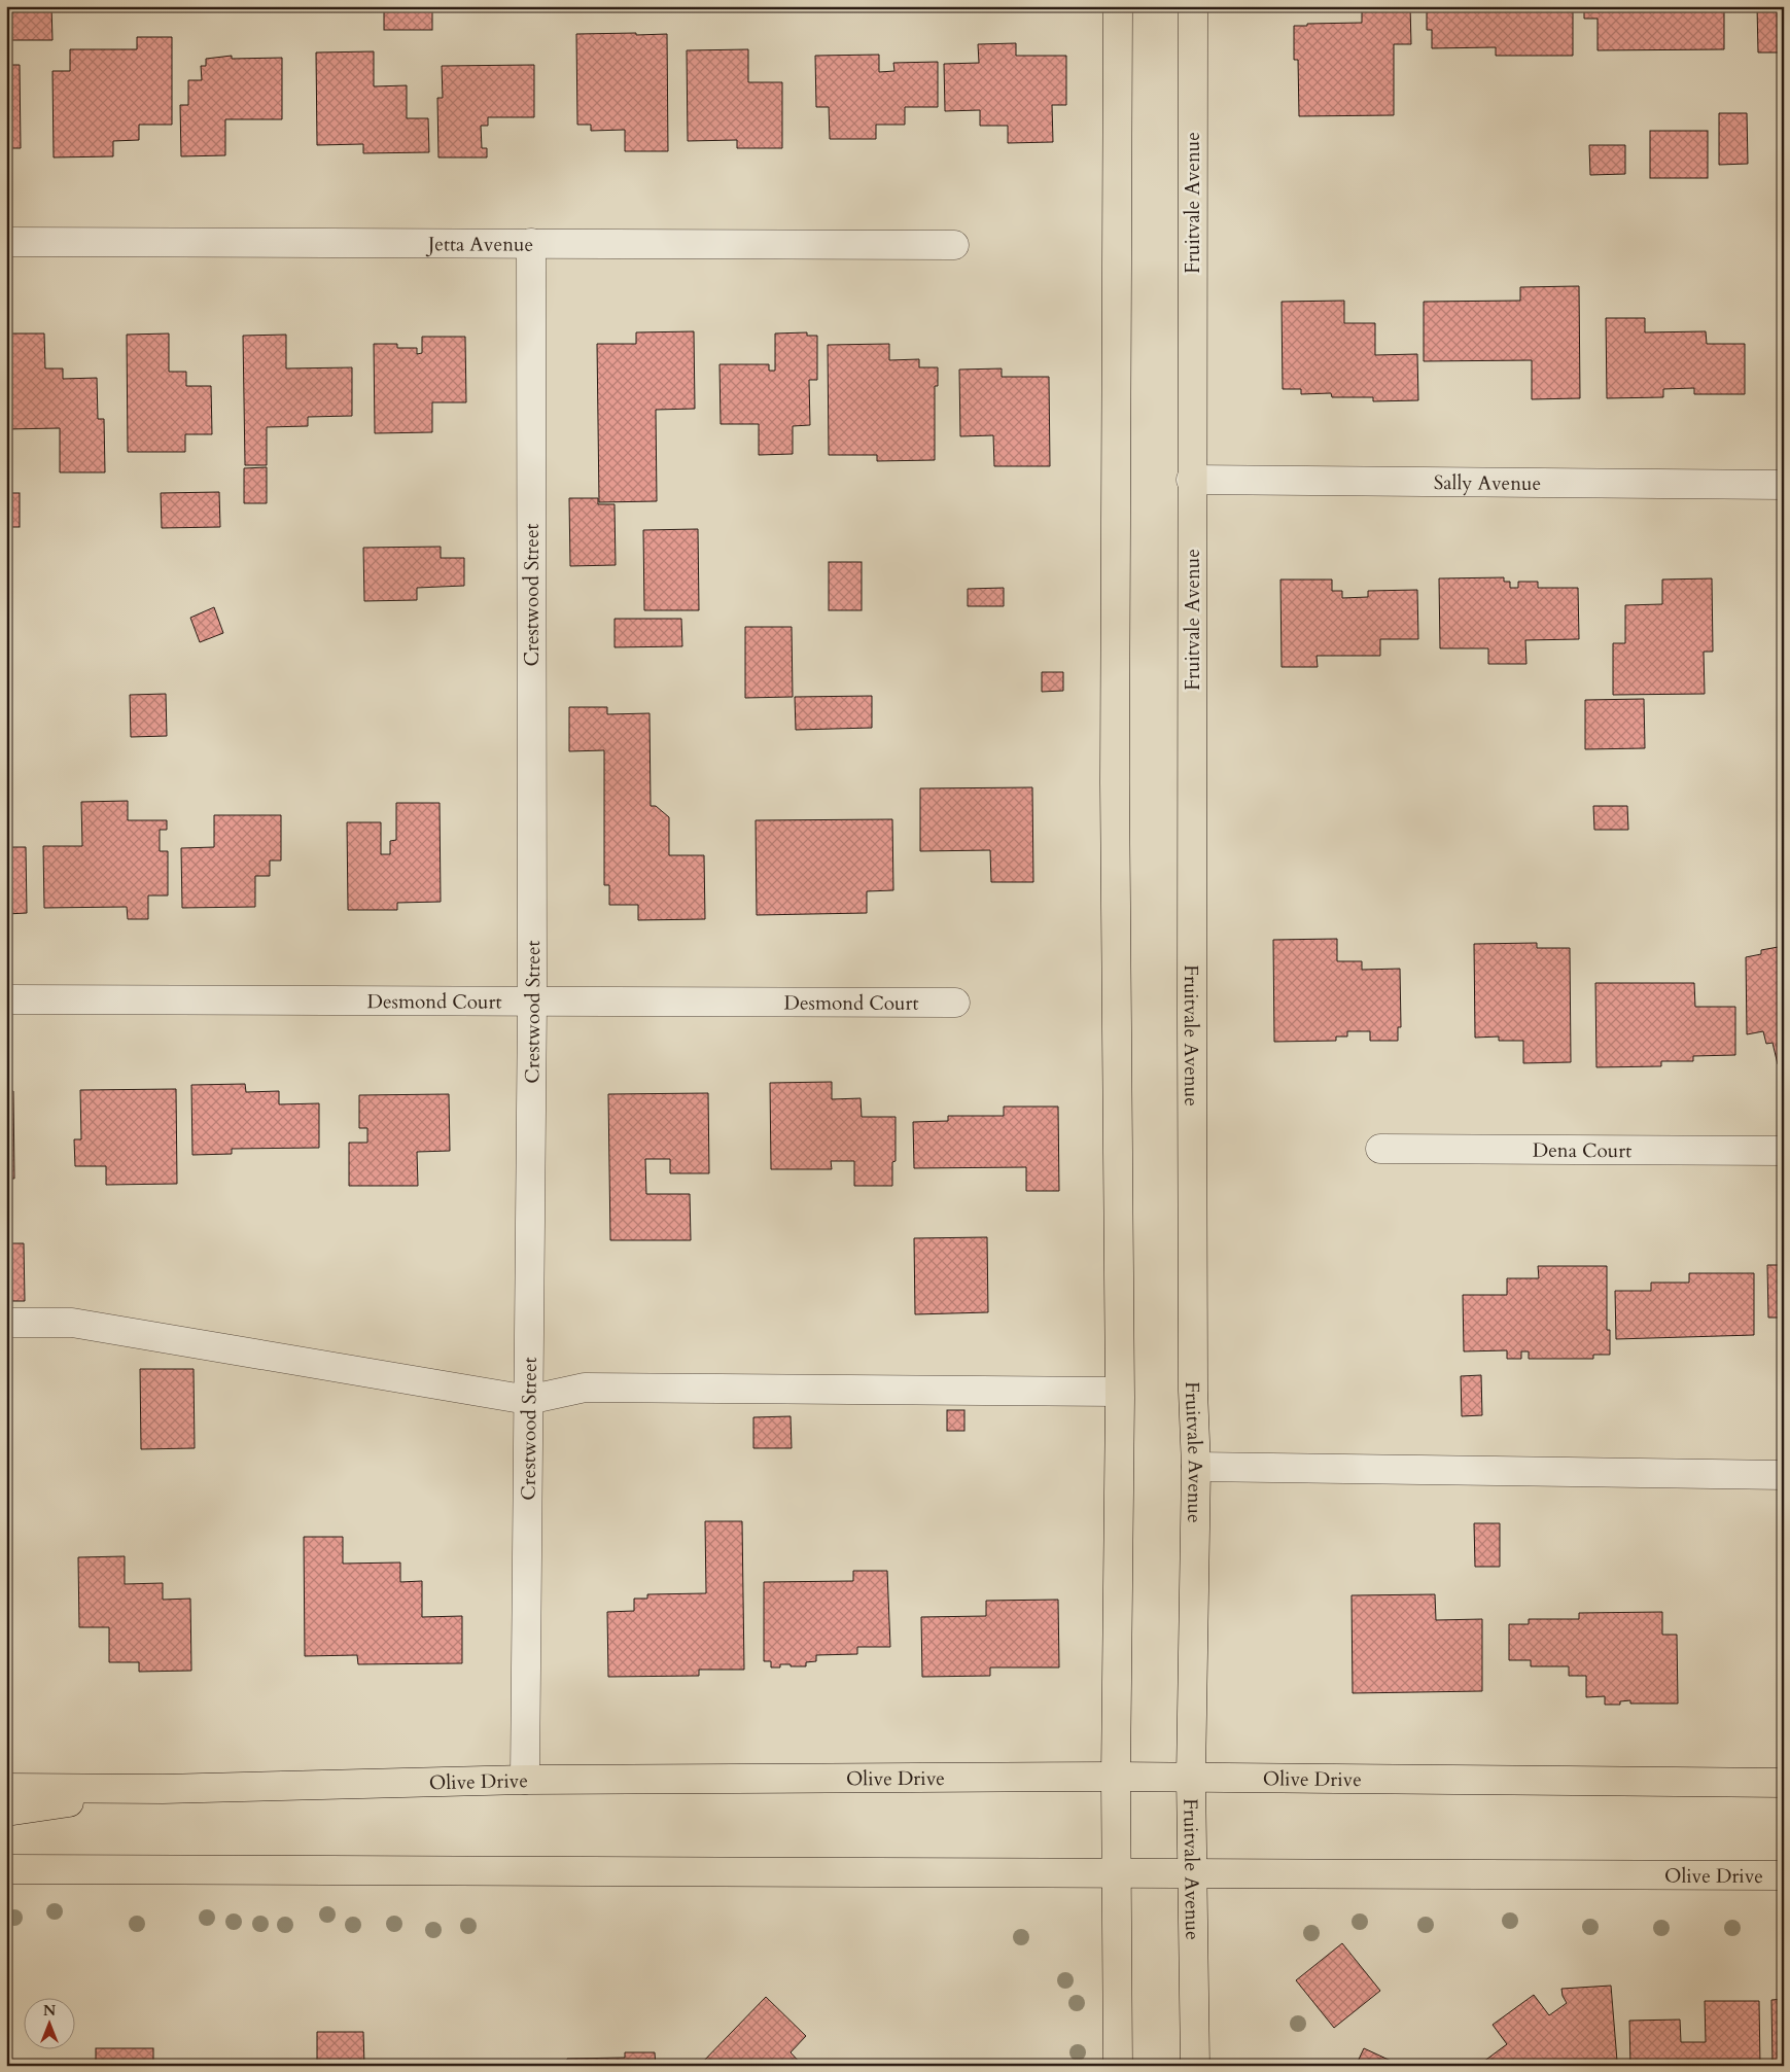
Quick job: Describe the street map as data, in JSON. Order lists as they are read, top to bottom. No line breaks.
{"streets":{"main road":["Fruitvale Avenue","Olive Drive"],"street":["Jetta Avenue","Sally Avenue","Crestwood Street","Desmond Court","Dena Court"]},"crossings":[["Fruitvale Avenue","Sally Avenue"],["Fruitvale Avenue","Olive Drive"],["Jetta Avenue","Crestwood Street"],["Crestwood Street","Desmond Court"],["Crestwood Street","Olive Drive"]],"north":"top"}
